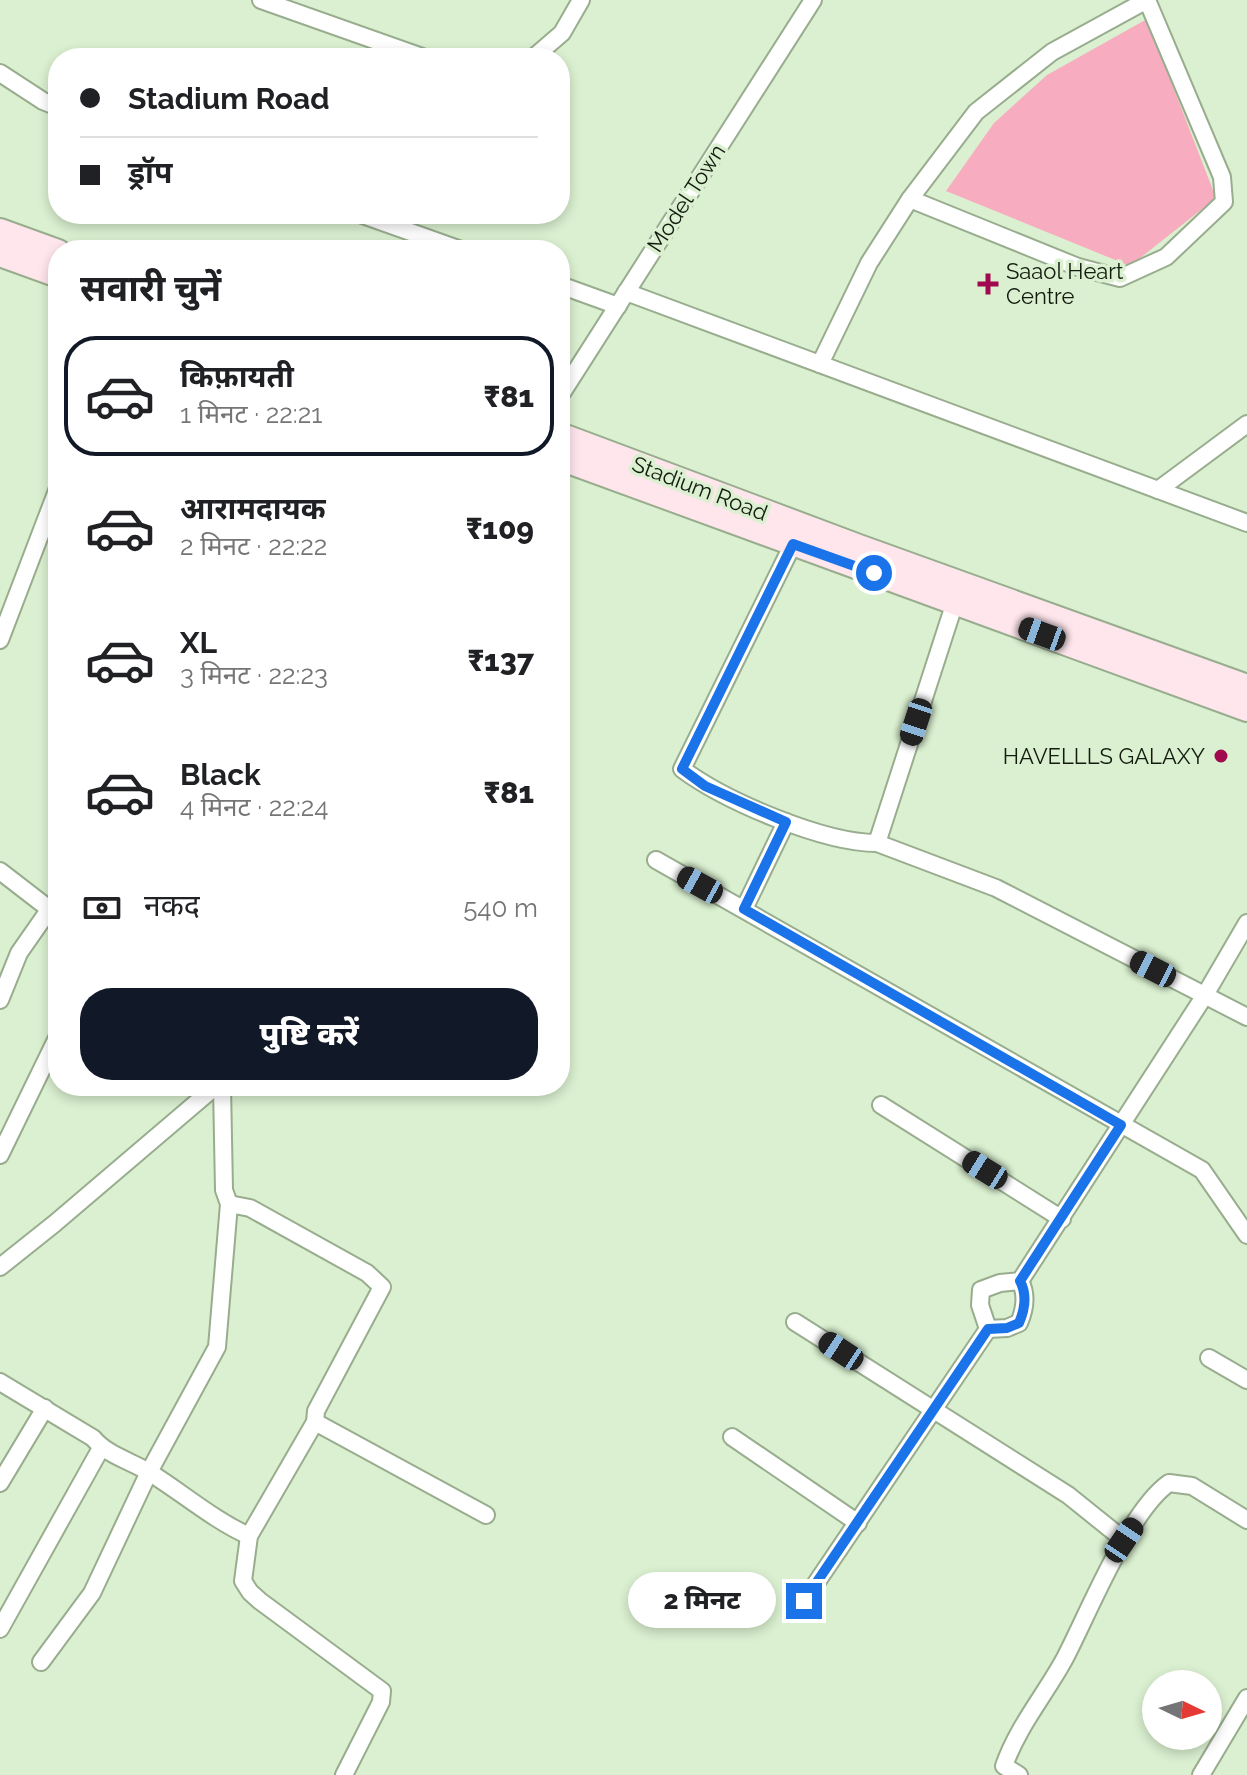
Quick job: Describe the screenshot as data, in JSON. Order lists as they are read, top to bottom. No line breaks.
{"streets":{"main road":["Stadium Road"],"street":["Model Town"]},"places":{"health":["Saaol Heart Centre"],"other":["HAVELLLS GALAXY"]},"north":"right","page":{"banner":["Stadium Road","ड्रॉप"],"heading":"सवारी चुनें","list":[{"name":"किफ़ायती","note":"1 मिनट · 22:21","value":"₹81"},{"name":"आरामदायक","note":"2 मिनट · 22:22","value":"₹109"},{"name":"XL","note":"3 मिनट · 22:23","value":"₹137"},{"name":"Black","note":"4 मिनट · 22:24","value":"₹81"}],"pay":["नकद","540 m"],"buttons":"पुष्टि करें","bubble":"2 मिनट"}}
